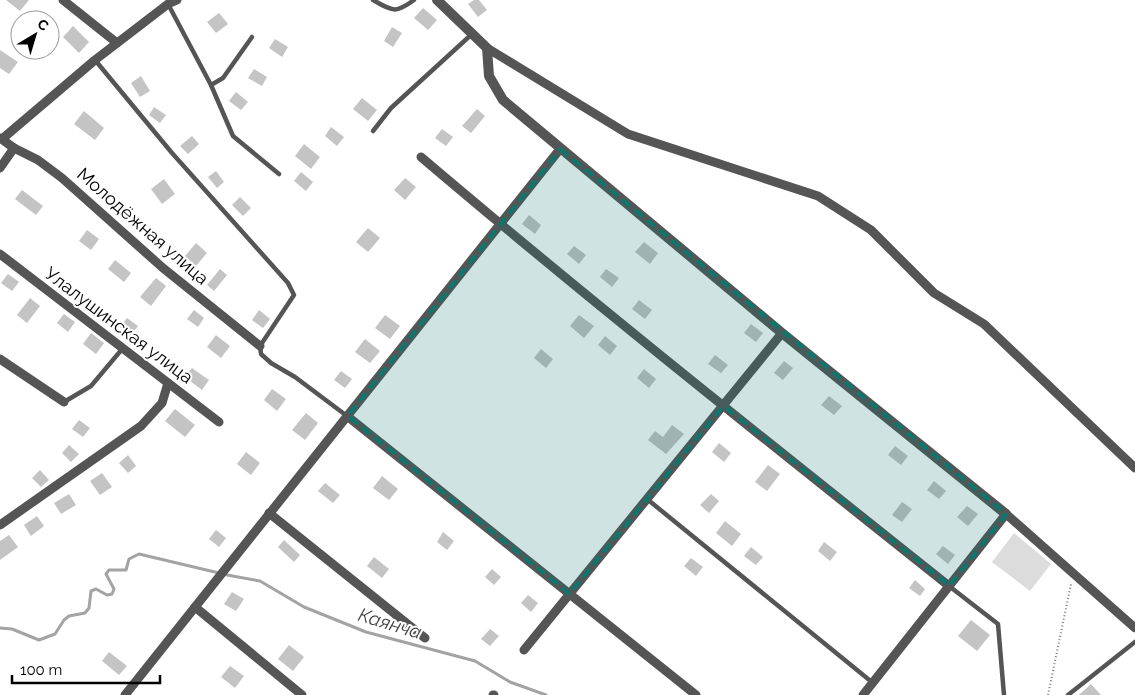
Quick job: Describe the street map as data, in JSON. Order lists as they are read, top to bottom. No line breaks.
{"streets":{"street":["Молодёжная улица","Улалушинская улица"]},"water":["Каянча"],"scale_bar":"100 m","north":"top right"}
